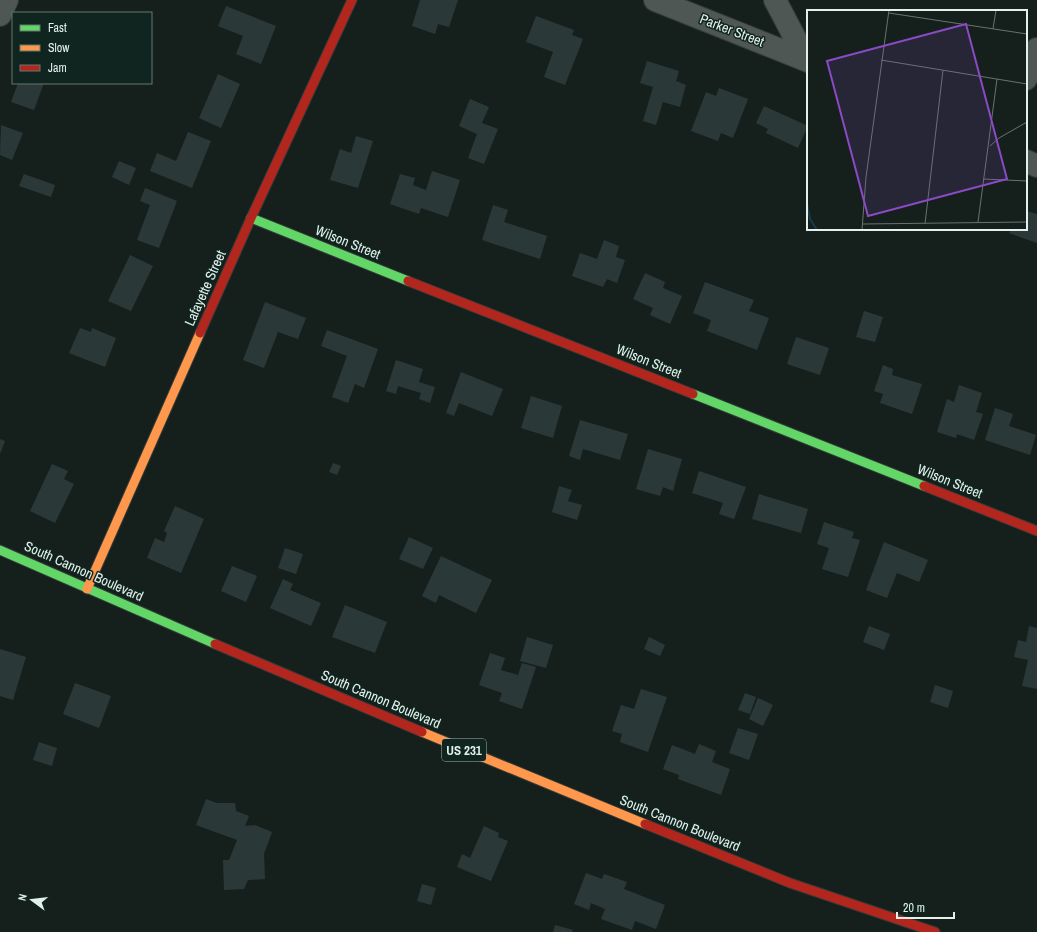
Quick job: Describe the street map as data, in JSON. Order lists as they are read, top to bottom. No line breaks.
{"streets":{"main road":["Wilson Street","Lafayette Street","South Cannon Boulevard","US 231"],"street":["Parker Street"]},"crossings":[["Wilson Street","Lafayette Street"],["Lafayette Street","South Cannon Boulevard"]],"legend":["Fast","Slow","Jam"],"scale_bar":"20 m","north":"left"}
